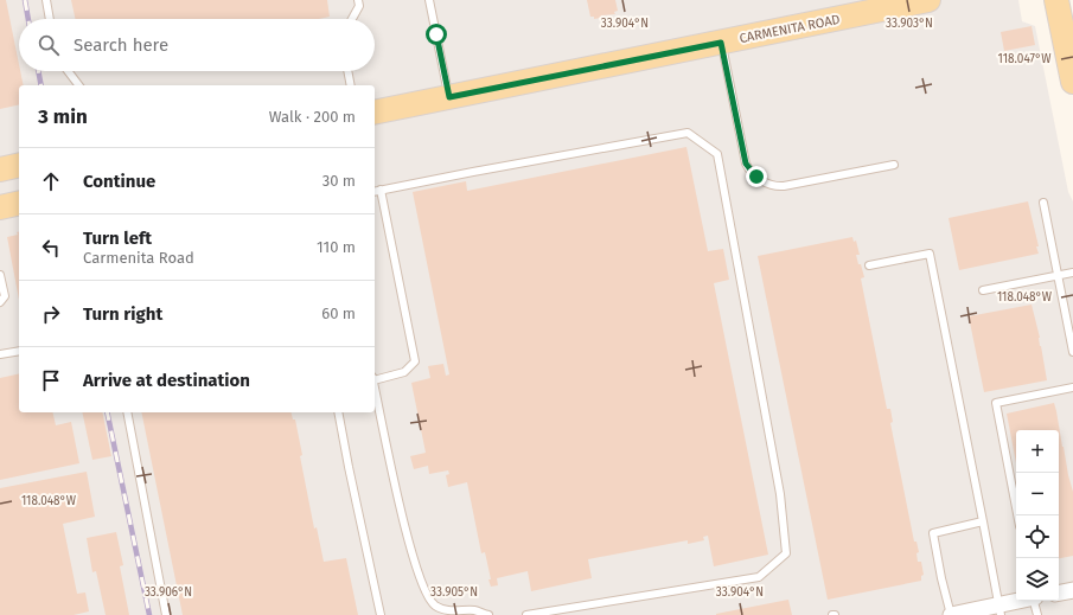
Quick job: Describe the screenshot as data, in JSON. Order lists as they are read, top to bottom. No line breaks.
{"streets":{"main road":["CARMENITA ROAD"]},"page":{"search":"Search here","heading":["3 min","Walk · 200 m"],"list":[["Continue","30 m"],["Turn left","Carmenita Road","110 m"],["Turn right","60 m"],"Arrive at destination"],"map_buttons":["+","−"]},"coordinates":["33.904°N","33.903°N","118.047°W","118.048°W","33.906°N","33.905°N"]}
